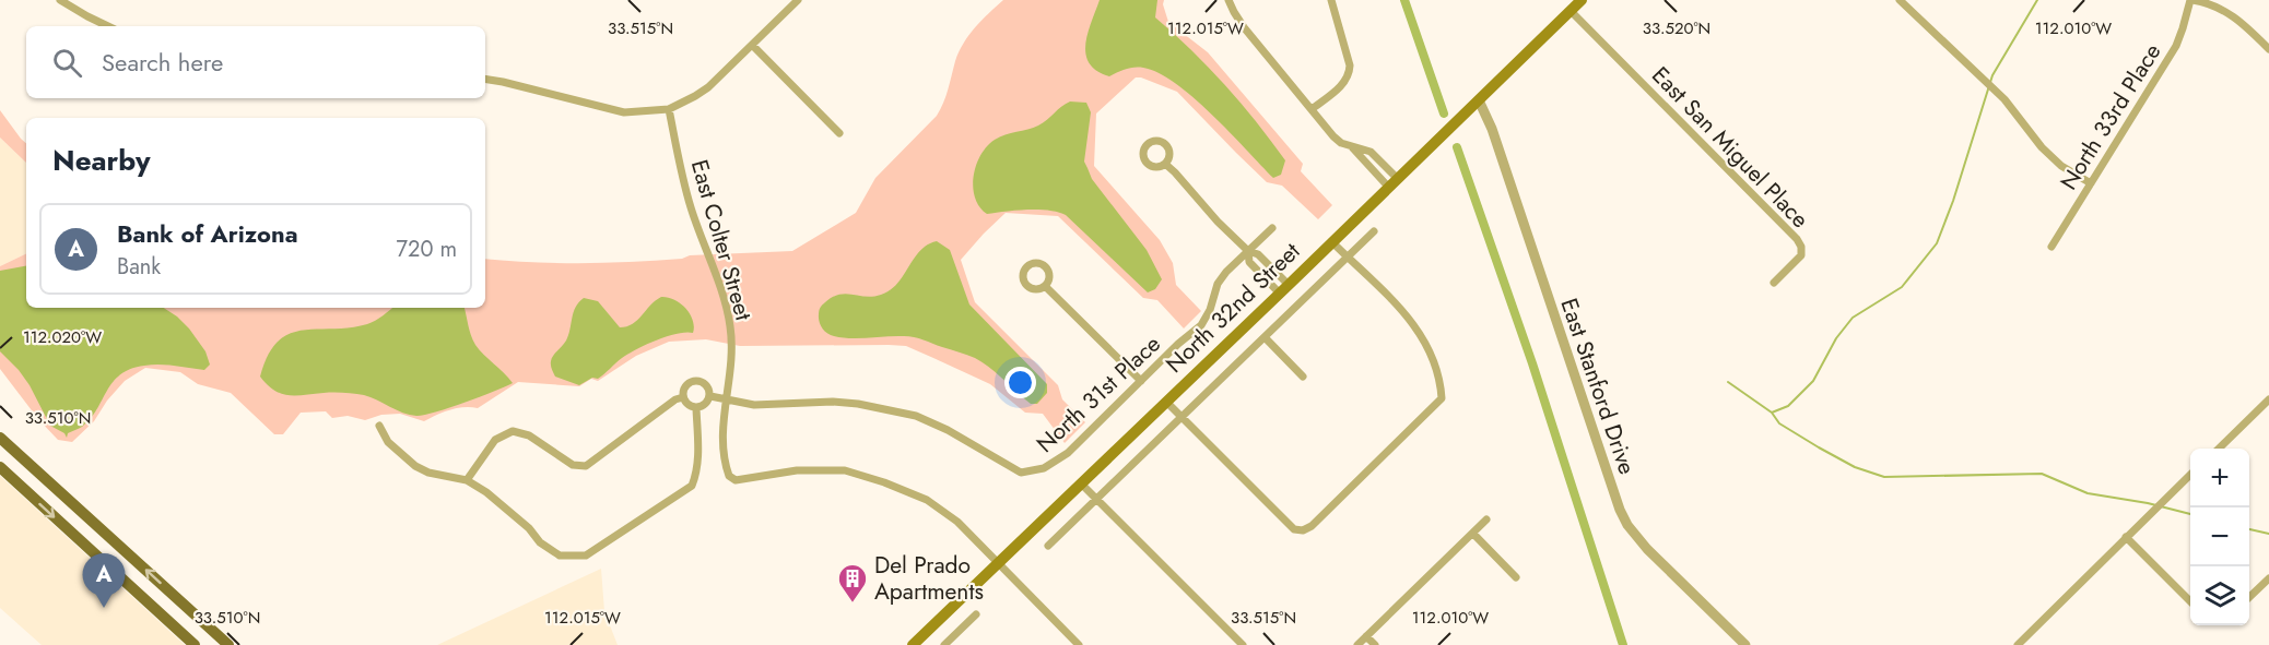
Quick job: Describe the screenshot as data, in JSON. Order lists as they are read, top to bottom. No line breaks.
{"streets":{"main road":["North 32nd Street"],"street":["North 33rd Place","East San Miguel Place","East Colter Street","East Stanford Drive","North 31st Place"]},"crossings":[["East San Miguel Place","North 32nd Street"],["East Colter Street","North 32nd Street"],["East Colter Street","North 31st Place"],["North 32nd Street","East Stanford Drive"]],"places":{"building":["Del Prado Apartments"]},"page":{"search":"Search here","heading":"Nearby","list":[{"mark":"A","name":"Bank of Arizona","note":"Bank","value":"720 m"}],"map_buttons":["+","−"],"pins":"A"},"coordinates":["33.515°N","112.015°W","33.520°N","112.010°W","112.020°W","33.510°N"]}
